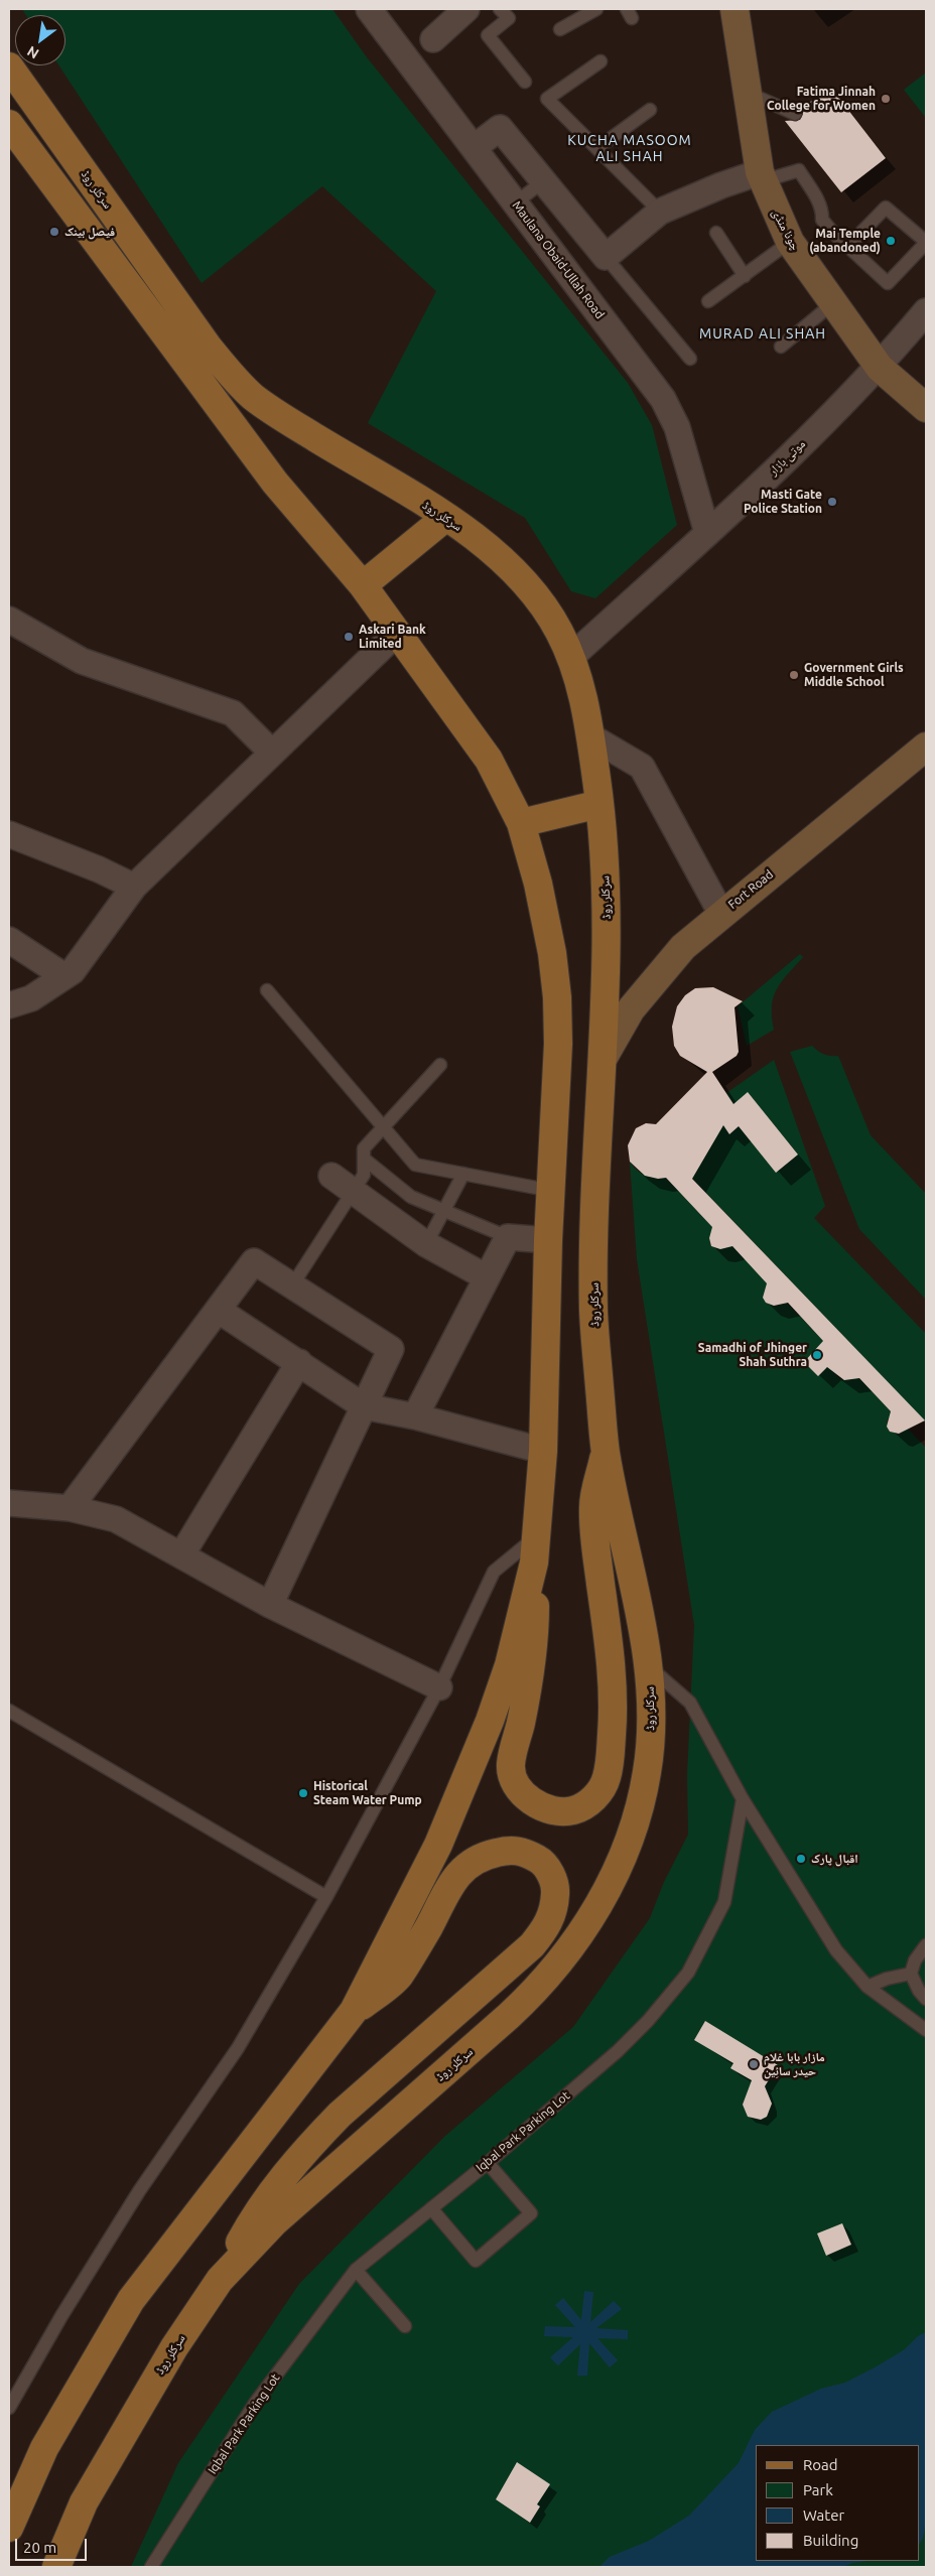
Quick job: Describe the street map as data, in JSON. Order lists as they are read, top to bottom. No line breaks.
{"streets":{"main road":["سرکلر روڈ"],"street":["چونا منڈی","Maulana Obaid-Ullah Road","موتی بازار","Fort Road"],"lane":["Iqbal Park Parking Lot"]},"crossings":[["سرکلر روڈ","موتی بازار"],["سرکلر روڈ","Fort Road"],["چونا منڈی","موتی بازار"],["Maulana Obaid-Ullah Road","موتی بازار"]],"districts":["KUCHA MASOOM ALI SHAH","MURAD ALI SHAH"],"places":["Fatima Jinnah College for Women","فیصل بینک","Mai Temple (abandoned)","Masti Gate Police Station","Askari Bank Limited","Government Girls Middle School","Samadhi of Jhinger Shah Suthra","Historical Steam Water Pump","اقبال پارک","مازار بابا غلام حیدر سائِین"],"legend":["Road","Park","Water","Building"],"scale_bar":"20 m","north":"bottom left"}
